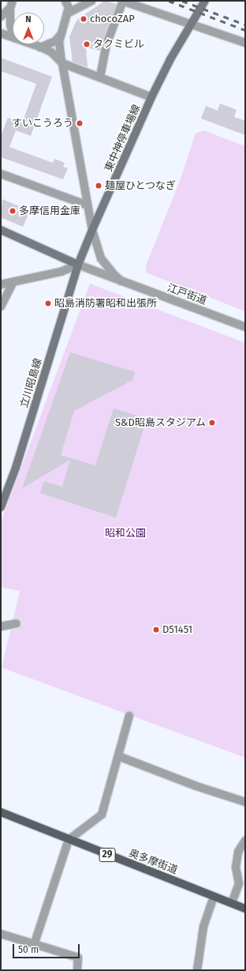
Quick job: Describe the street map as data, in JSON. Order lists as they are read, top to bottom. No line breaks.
{"streets":{"main road":["東中神停車場線","江戸街道","立川昭島線","29","奥多摩街道"]},"crossings":[["東中神停車場線","江戸街道"],["東中神停車場線","立川昭島線"],["江戸街道","立川昭島線"]],"parks":["昭和公園"],"places":["chocoZAP","タクミビル","すいこうろう","麺屋ひとつなぎ","多摩信用金庫","昭島消防署昭和出張所","S&D昭島スタジアム","D51451"],"scale_bar":"50 m","north":"top"}
